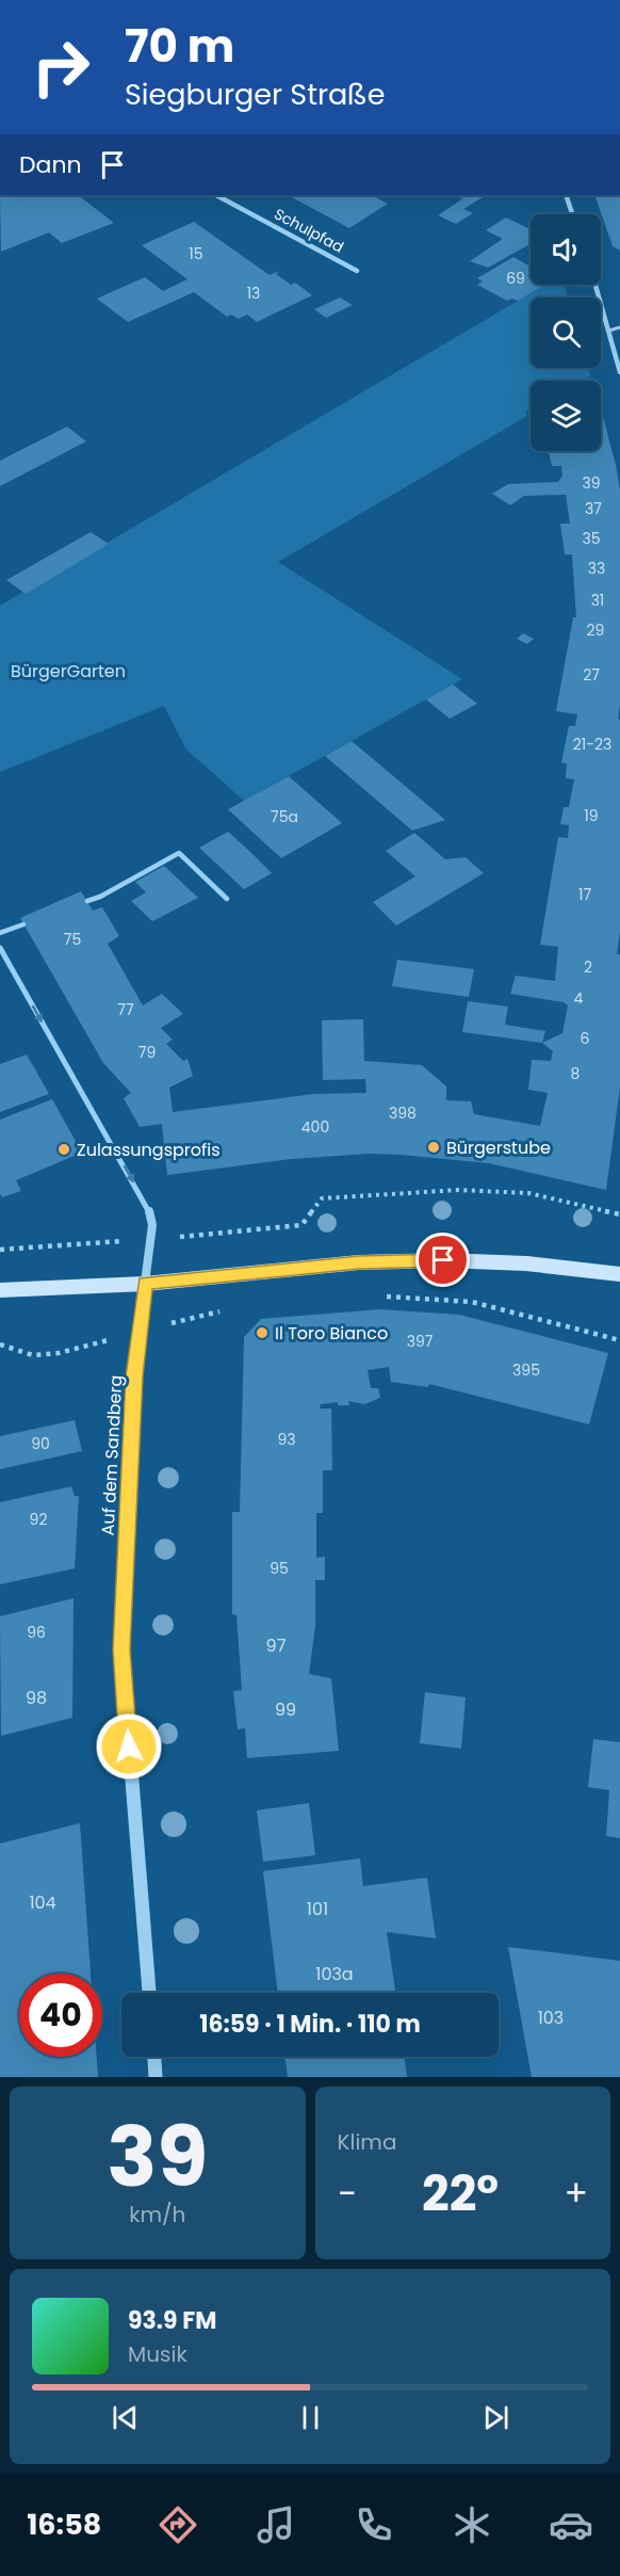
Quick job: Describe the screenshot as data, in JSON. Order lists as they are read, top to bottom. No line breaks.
{"streets":{"street":["Schulpfad","Auf dem Sandberg"]},"parks":["BürgerGarten"],"places":["Bürgerstube","Zulassungsprofis","Il Toro Bianco"],"house_numbers":["15","69","13","39","37","35","33","31","29","27","21-23","19","75a","17","75","2","4","77","6","79","8","398","400","397","395","93","90","92","95","96","97","98","99","104","101","103a","103"],"page":{"turn":["70 m","Siegburger Straße"],"then":"Dann","limit":"40","trip":"16:59 · 1 Min. · 110 m","tile":[["39","km/h"],"Klima"],"heat":["−","22°","+"],"song":["93.9 FM","Musik"],"tabs":"16:58"}}
